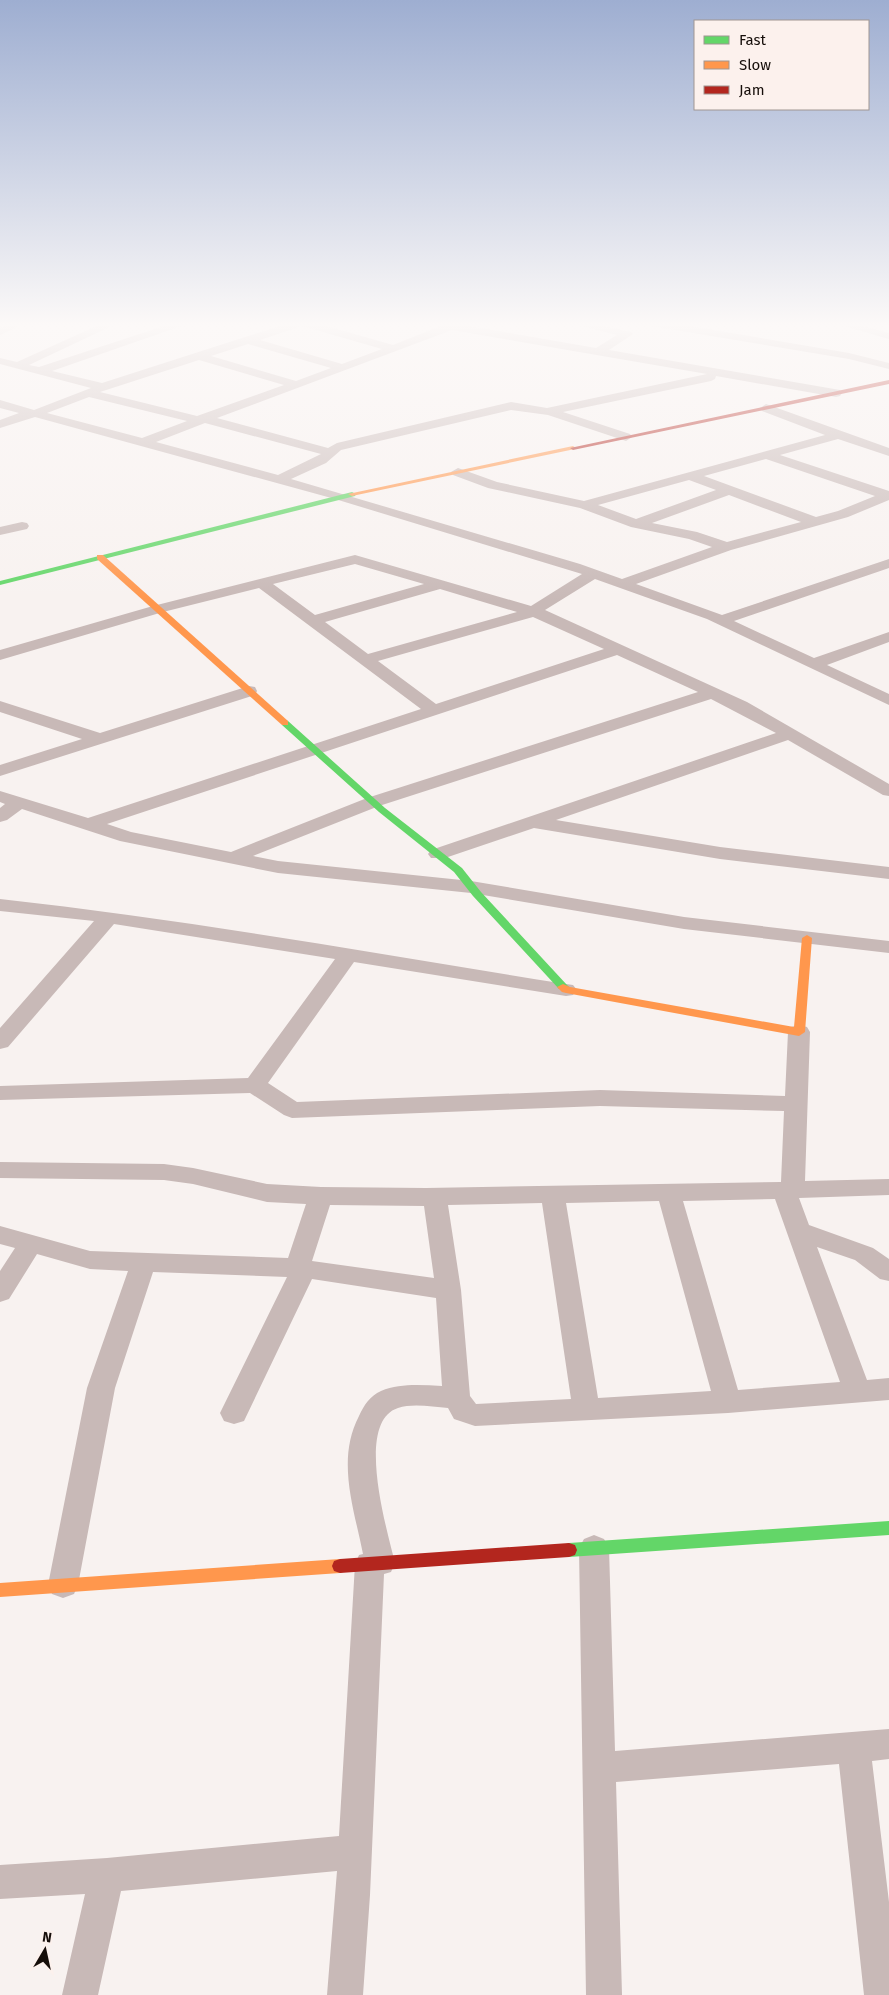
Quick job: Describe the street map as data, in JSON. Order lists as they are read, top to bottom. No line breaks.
{"legend":["Fast","Slow","Jam"],"north":"top"}
